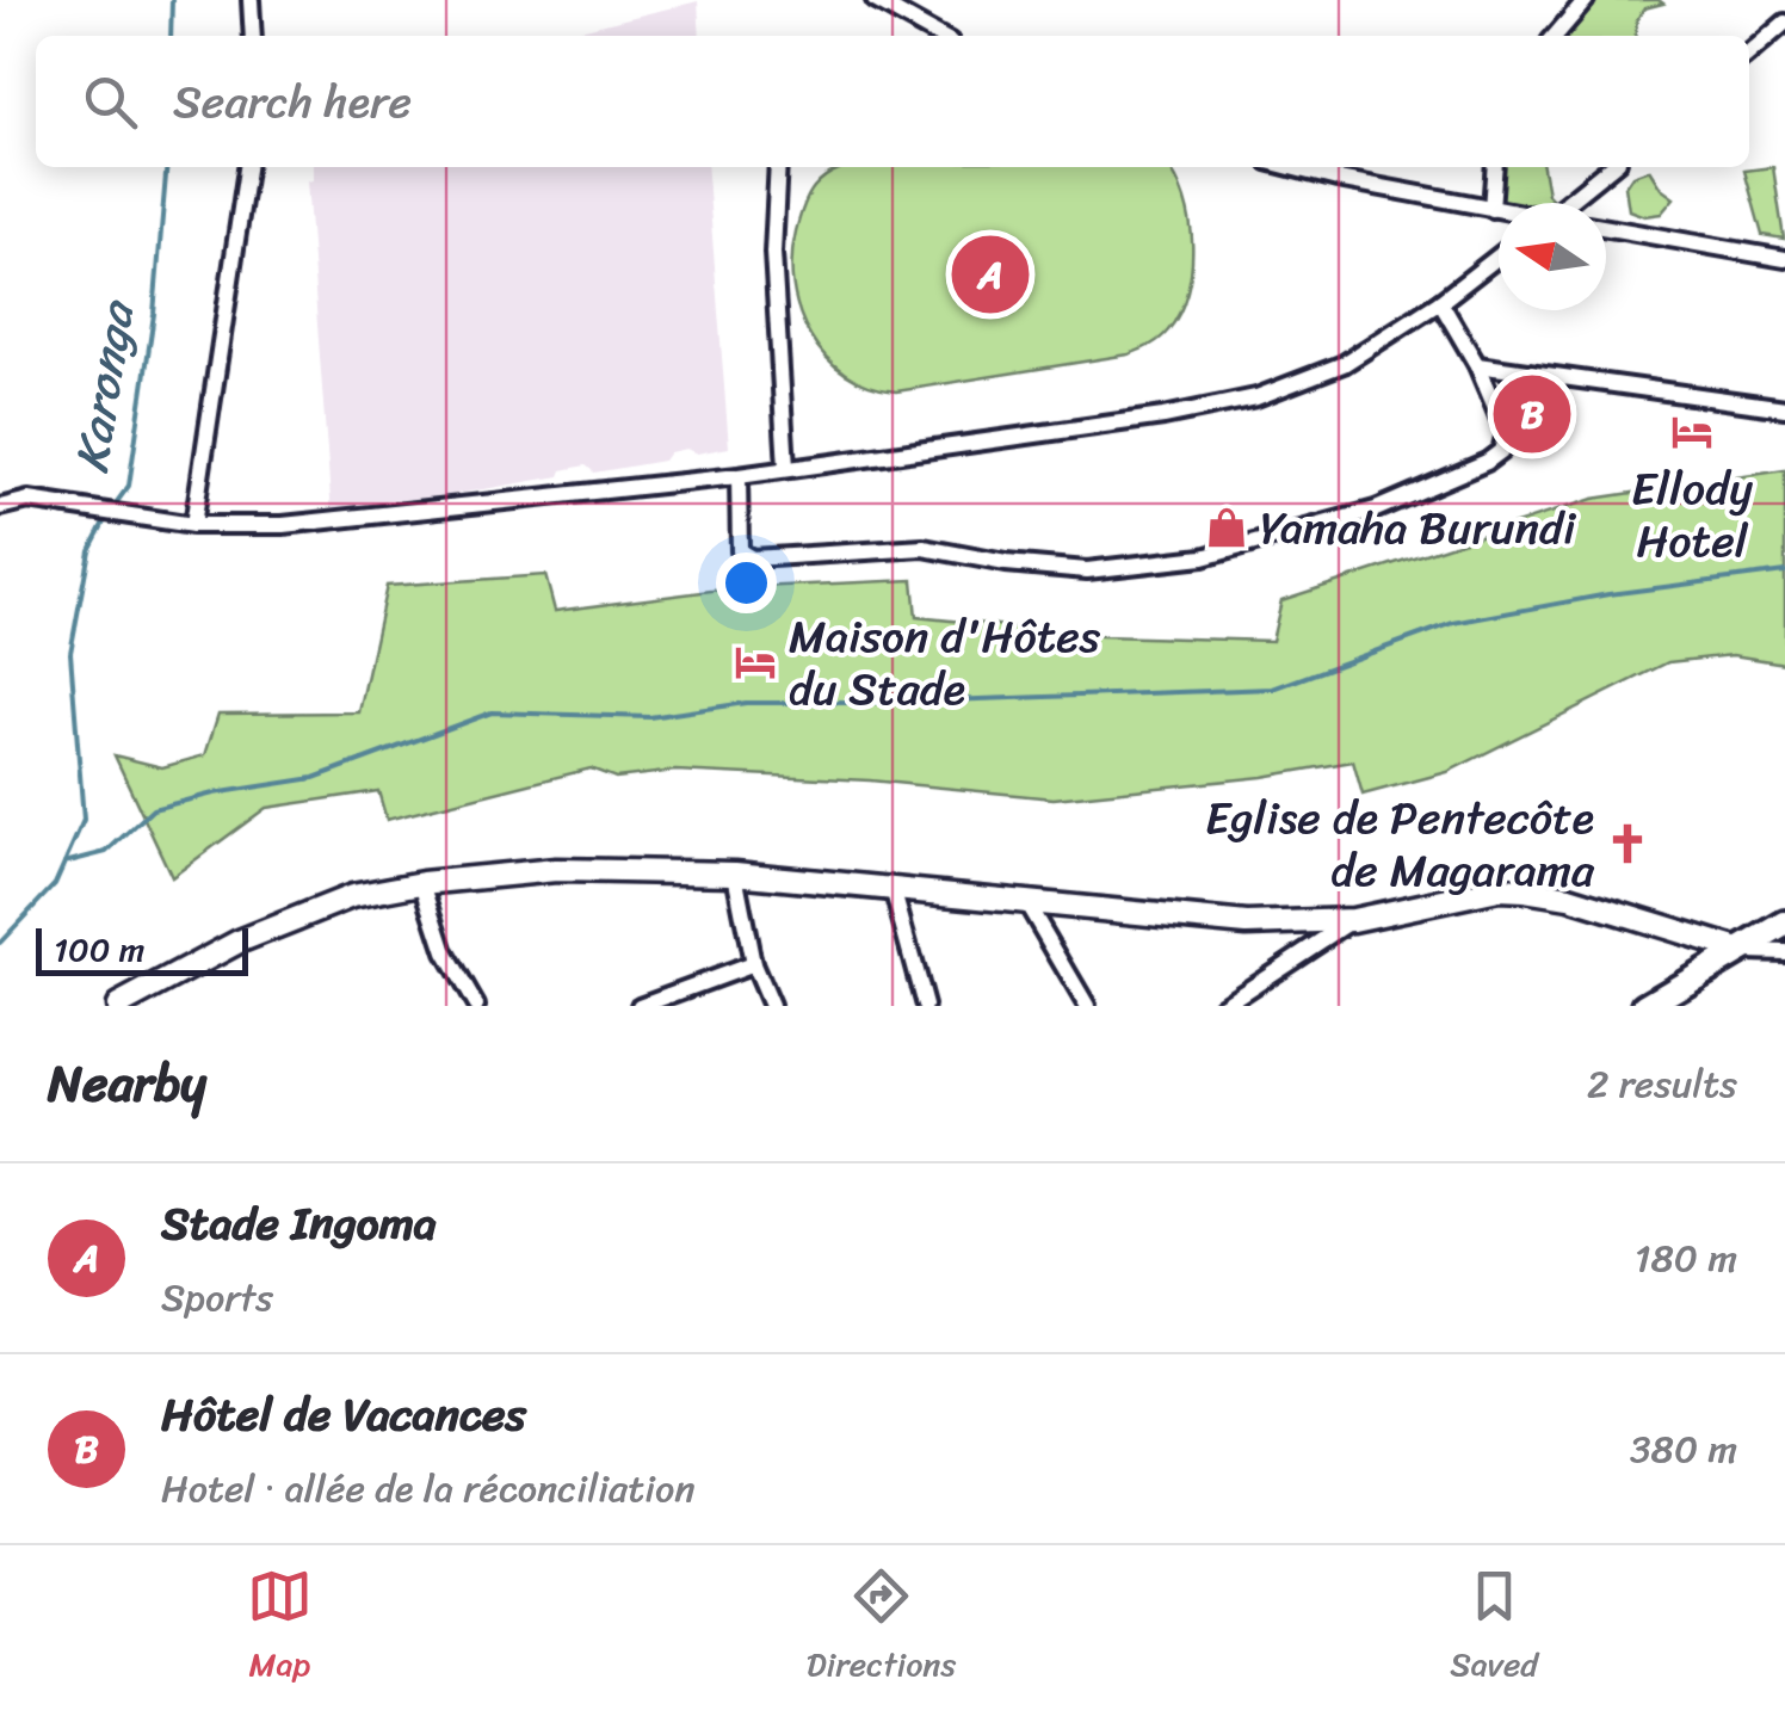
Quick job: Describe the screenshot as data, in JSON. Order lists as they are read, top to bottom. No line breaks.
{"water":["Karonga"],"places":{"hotel":["Ellody Hotel","Maison d'Hôtes du Stade"],"shop":["Yamaha Burundi"],"church":["Eglise de Pentecôte de Magarama"]},"scale_bar":"100 m","north":"left","page":{"search":"Search here","pins":["A","B"],"scale":"100 m","heading":["Nearby","2 results"],"list":[{"mark":"A","name":"Stade Ingoma","note":"Sports","value":"180 m"},{"mark":"B","name":"Hôtel de Vacances","note":"Hotel · allée de la réconciliation","value":"380 m"}],"nav":["Map","Directions","Saved"]}}
